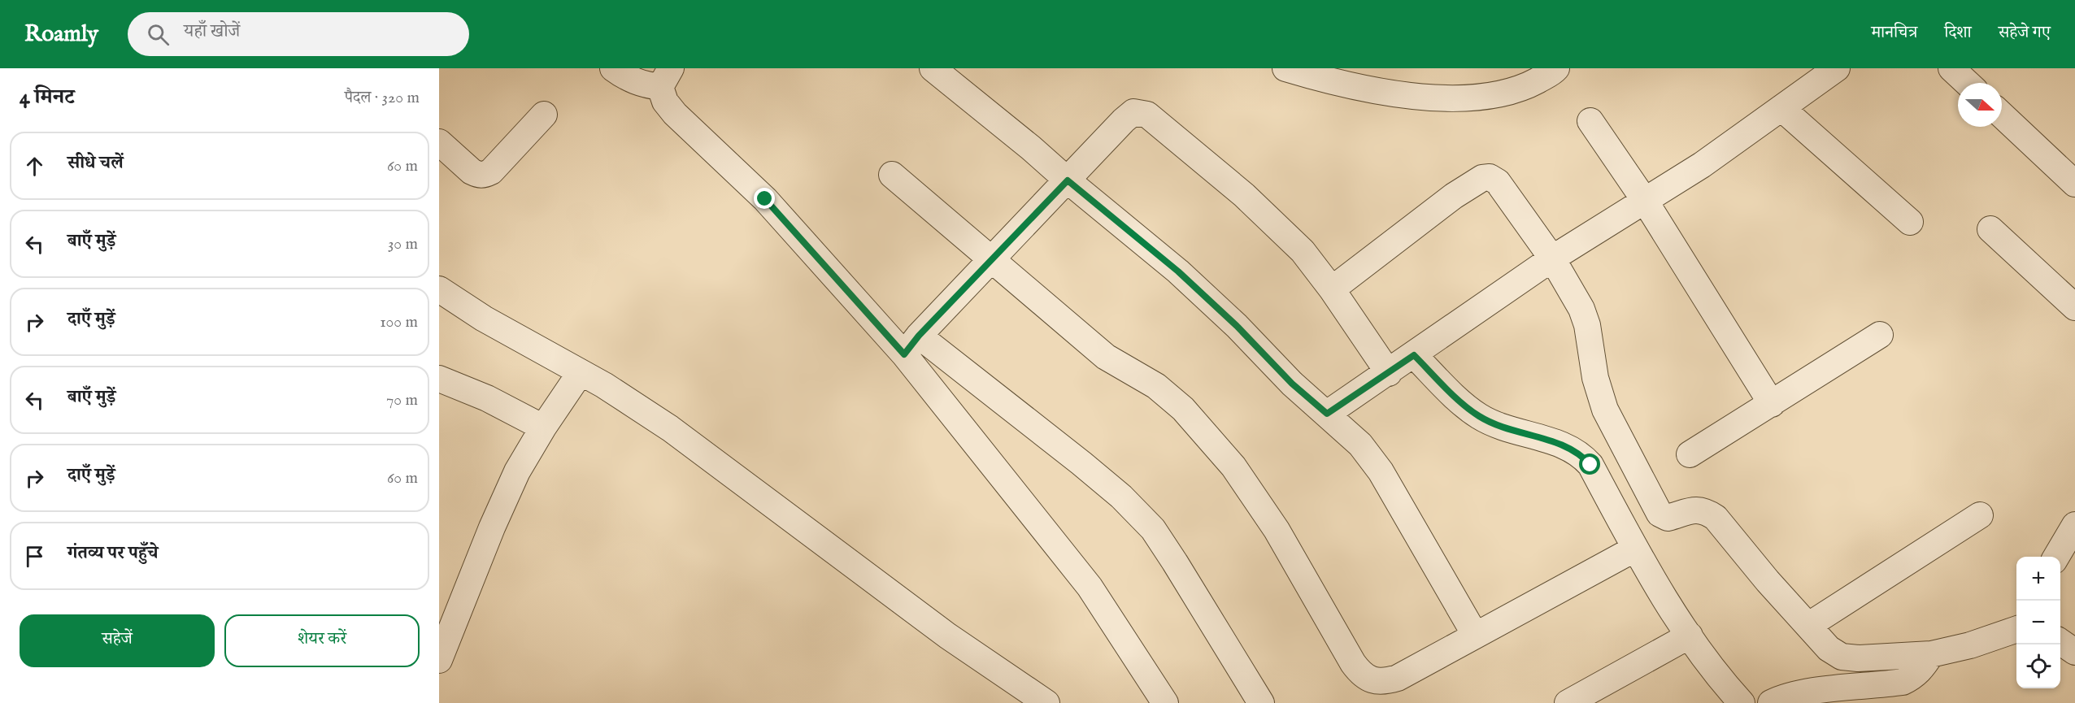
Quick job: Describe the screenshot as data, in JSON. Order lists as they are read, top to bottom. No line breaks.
{"north":"right","page":{"header":"Roamly","search":"यहाँ खोजें","nav":["मानचित्र","दिशा","सहेजे गए"],"heading":["4 मिनट","पैदल · 320 m"],"list":[["सीधे चलें","60 m"],["बाएँ मुड़ें","30 m"],["दाएँ मुड़ें","100 m"],["बाएँ मुड़ें","70 m"],["दाएँ मुड़ें","60 m"],"गंतव्य पर पहुँचे"],"map_buttons":["+","−"],"buttons":["सहेजें","शेयर करें"]}}
